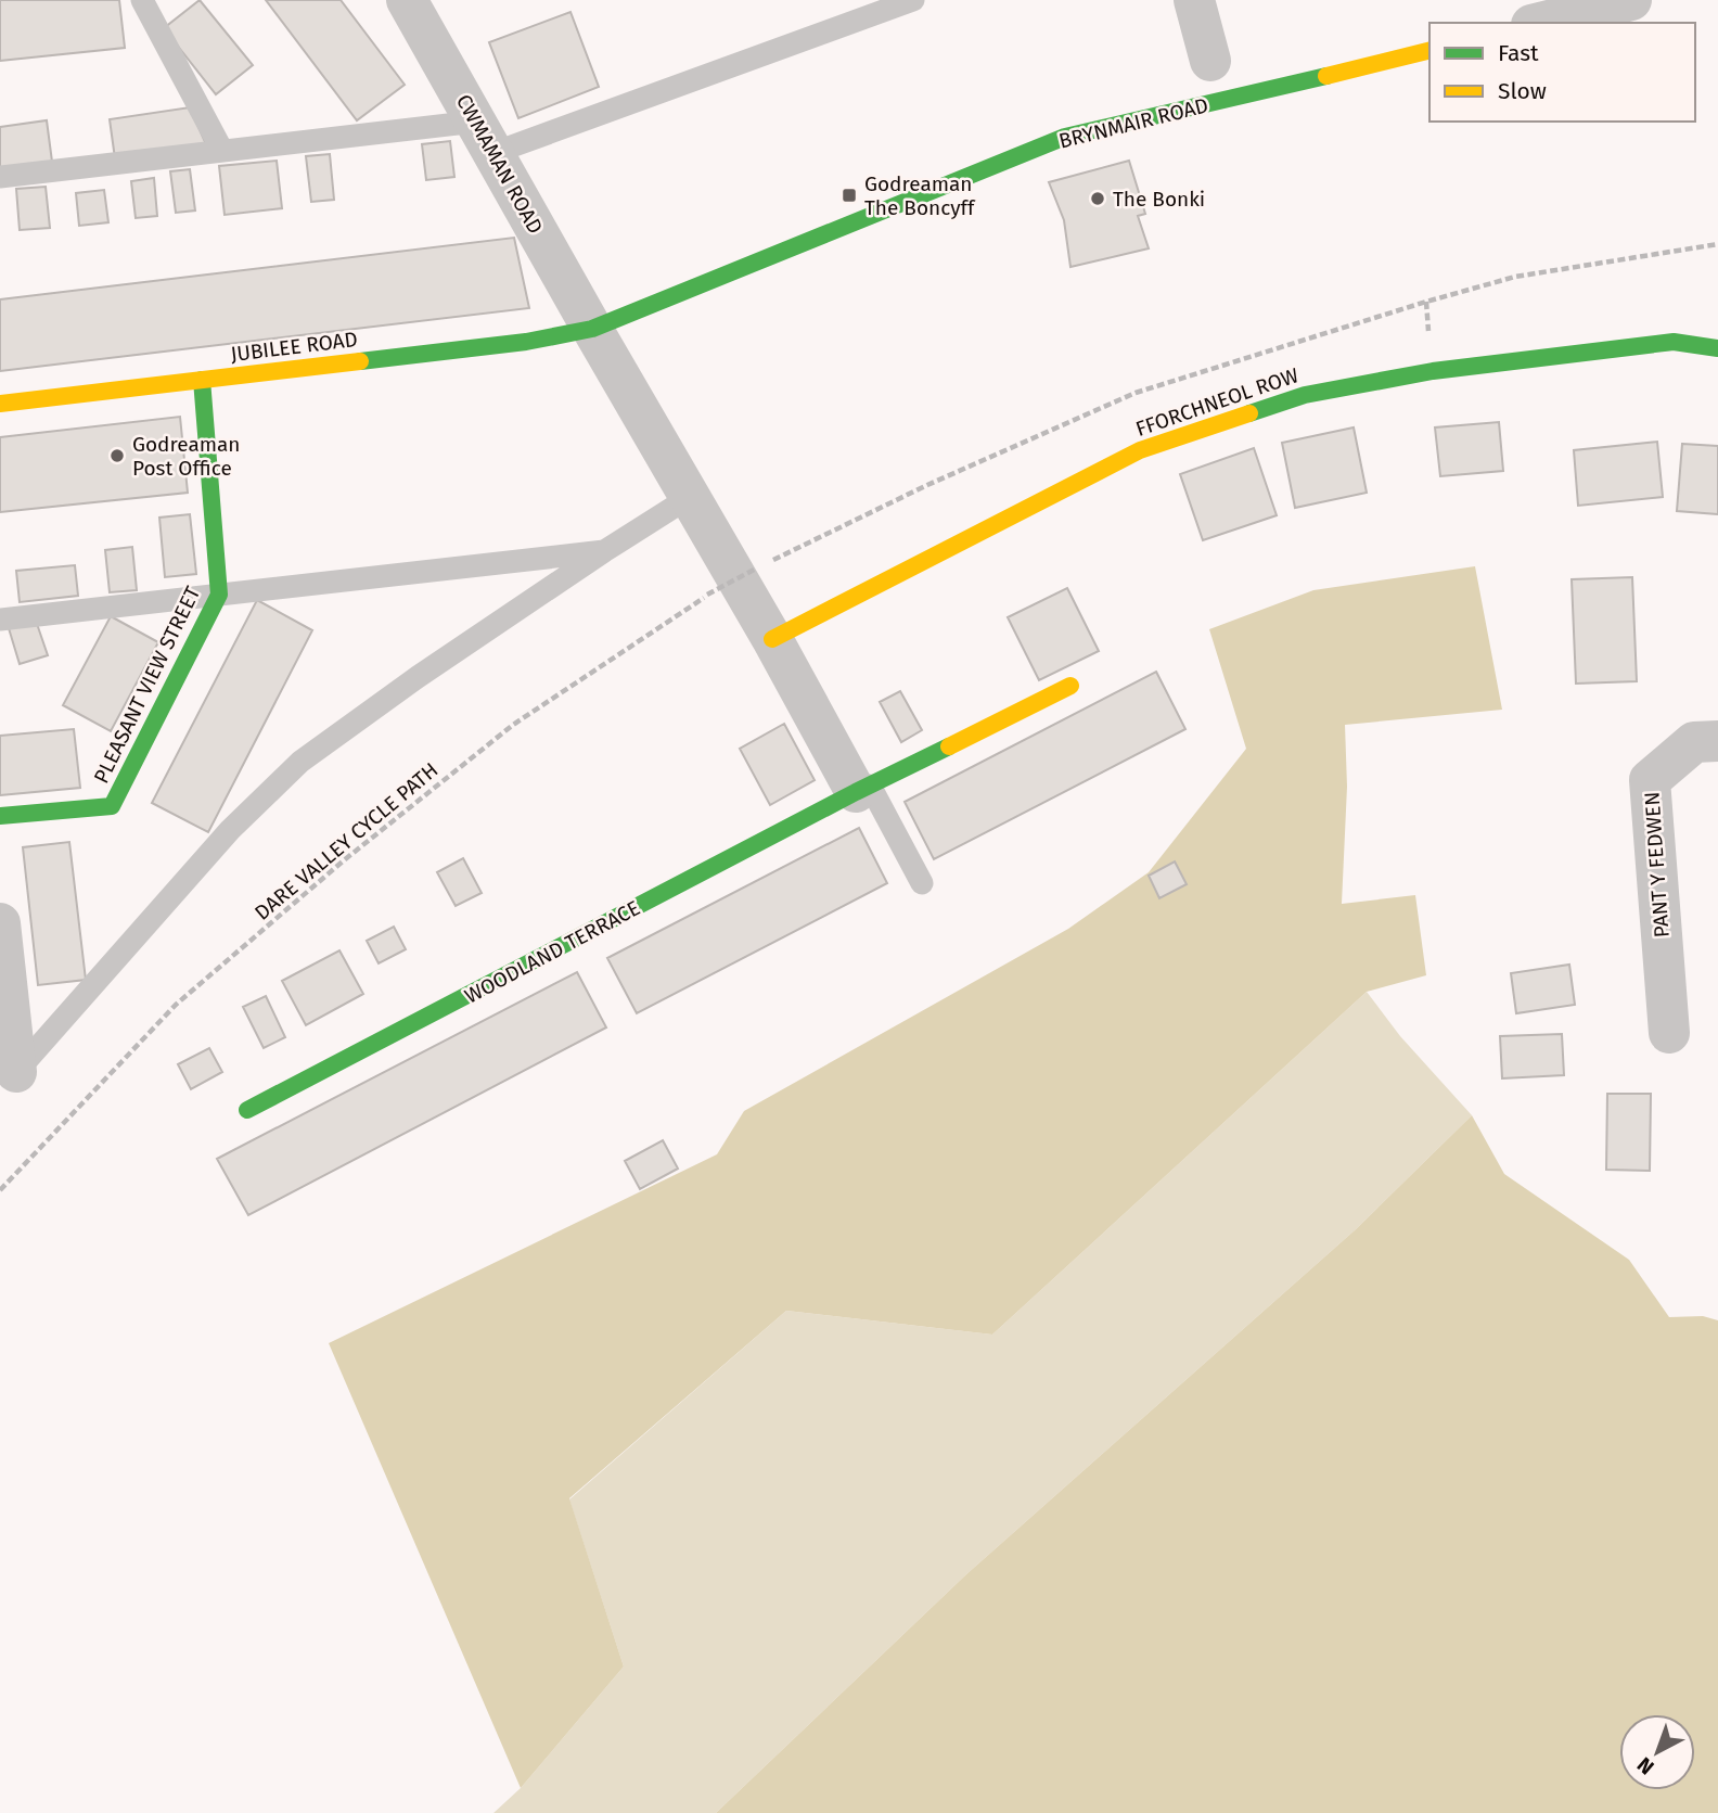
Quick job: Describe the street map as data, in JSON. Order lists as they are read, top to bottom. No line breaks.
{"streets":{"street":["BRYNMAIR ROAD","CWMAMAN ROAD","JUBILEE ROAD","FFORCHNEOL ROW","PLEASANT VIEW STREET","PANT Y FEDWEN","WOODLAND TERRACE"],"path":["DARE VALLEY CYCLE PATH"]},"crossings":[["BRYNMAIR ROAD","CWMAMAN ROAD"],["BRYNMAIR ROAD","JUBILEE ROAD"],["CWMAMAN ROAD","JUBILEE ROAD"],["JUBILEE ROAD","PLEASANT VIEW STREET"]],"places":{"transit":["Godreaman The Boncyff"],"other":["The Bonki","Godreaman Post Office"]},"legend":["Fast","Slow"],"north":"bottom left"}
